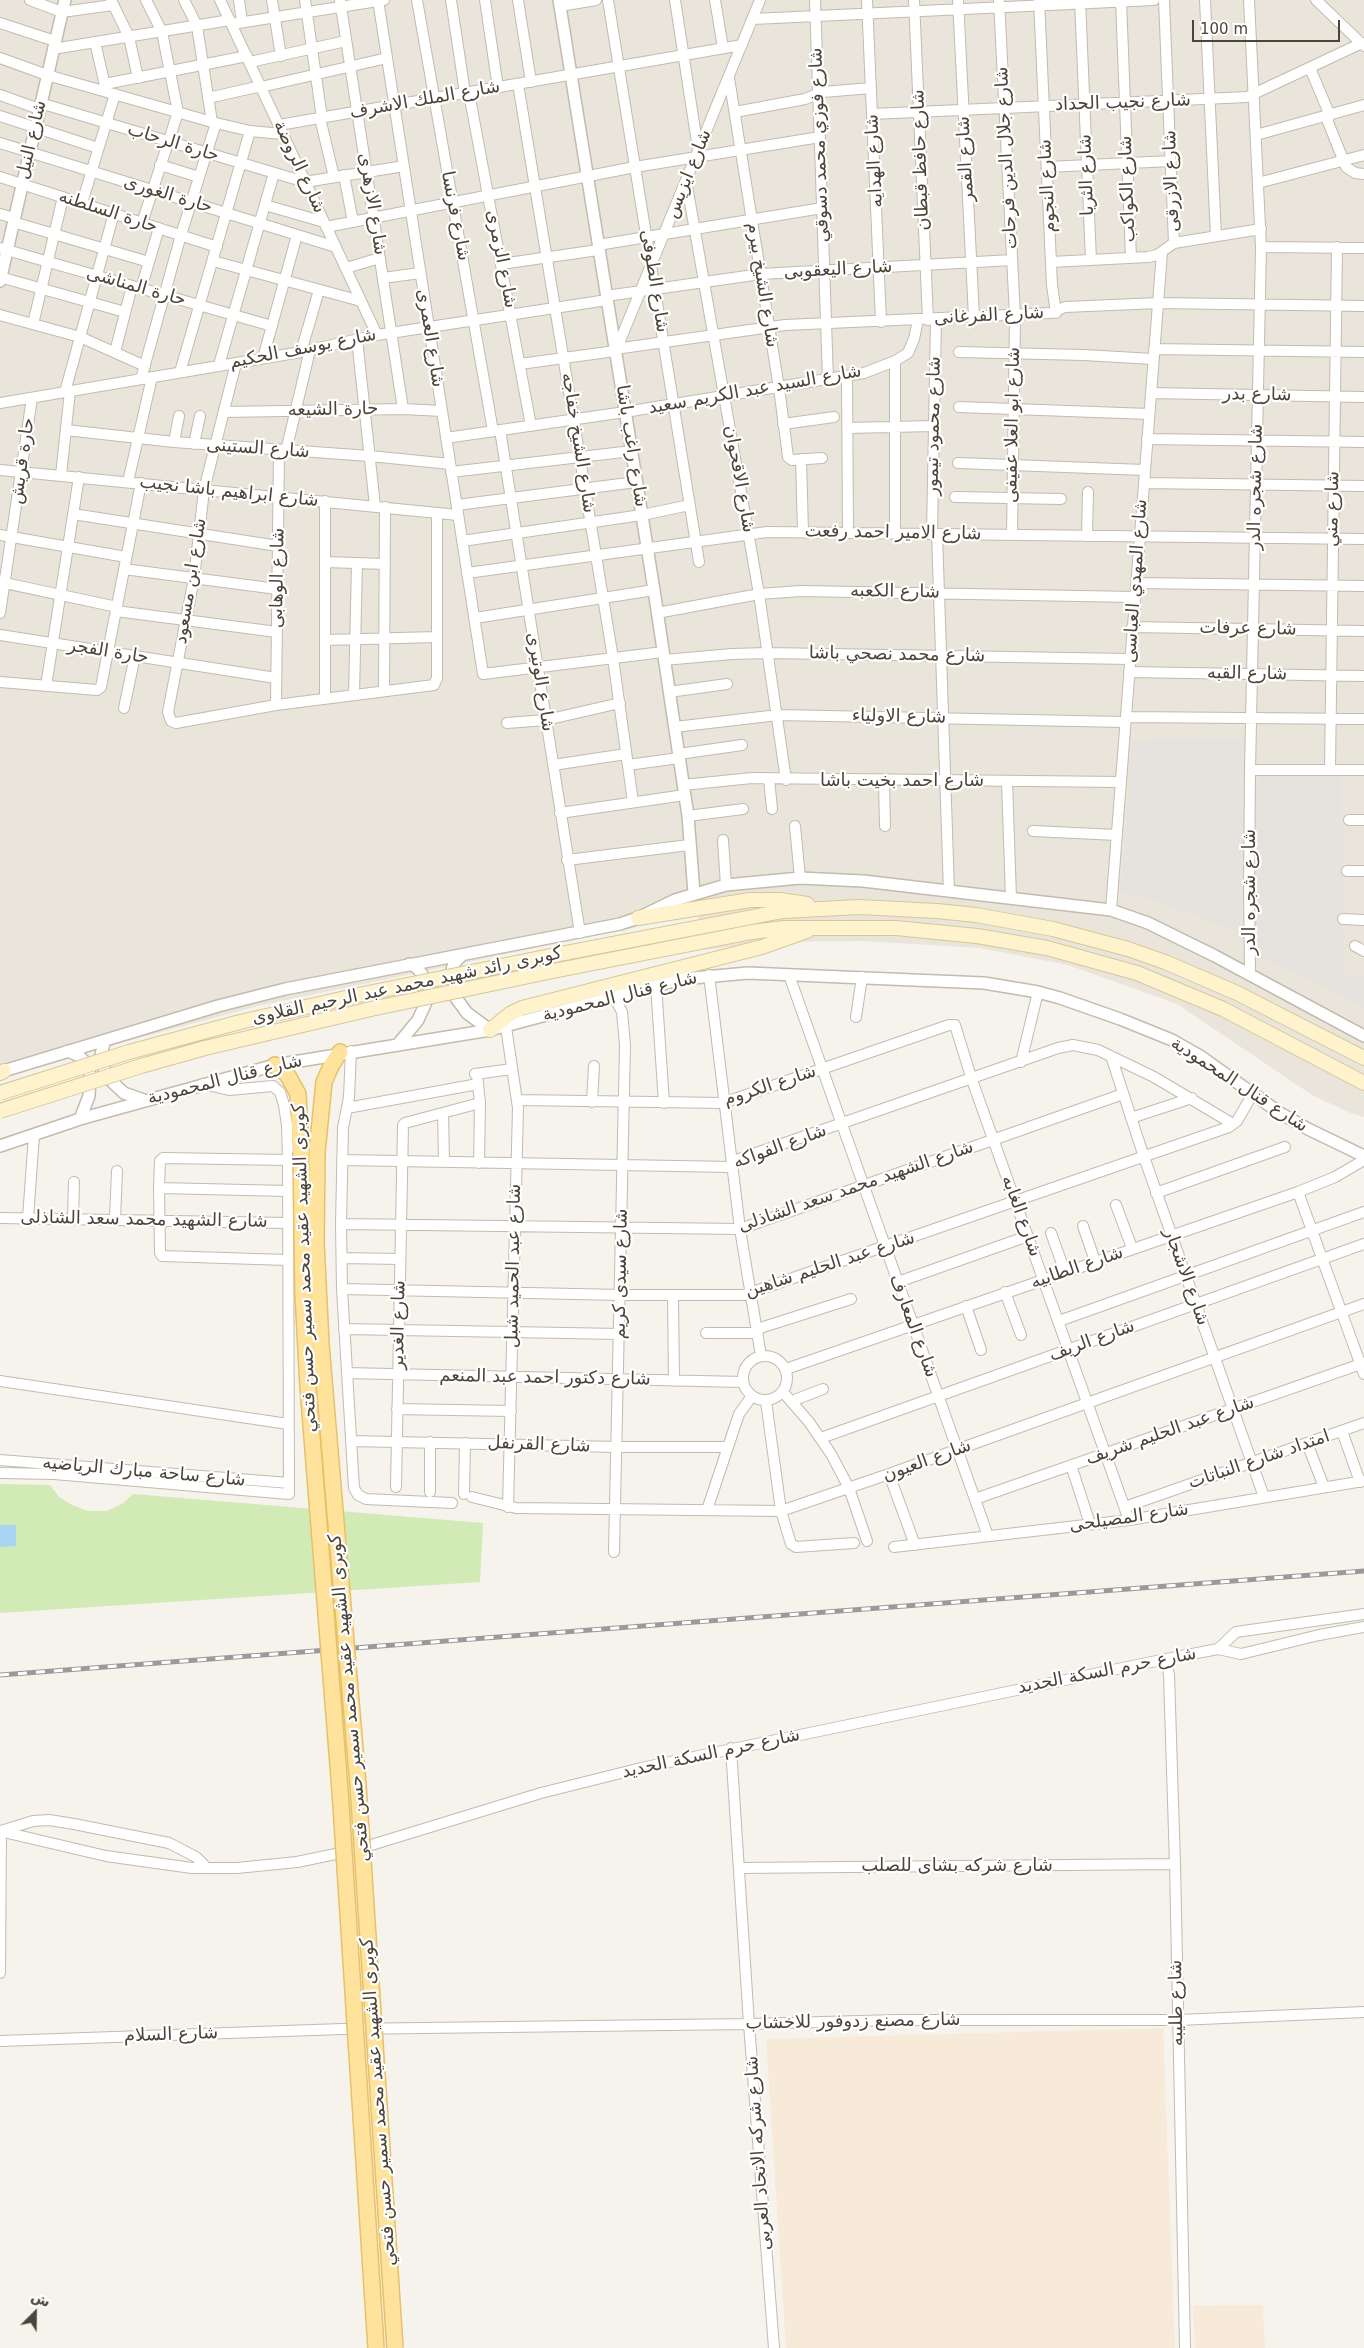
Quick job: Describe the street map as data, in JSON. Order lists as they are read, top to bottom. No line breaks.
{"streets":{"main road":["كوبرى رائد شهيد محمد عبد الرحيم القلاوى","كوبرى الشهيد عقيد محمد سمير حسن فتحي"],"street":["شارع الملك الاشرف","شارع نجيب الحداد","شارع النيل","حارة الرحاب","شارع فوزي محمد دسوقي","شارع جلال الدين فرحات","شارع القمر","شارع حافظ قبطان","شارع الهدايه","شارع الروضة","شارع ايزيس","شارع الثريا","شارع الازرقى","شارع النجوم","شارع الكواكب","حارة الغورى","شارع الازهرى","حارة السلطنه","شارع فرنسا","شارع الزمرى","شارع اليعقوبى","شارع الطوفى","شارع الشيخ بيرم","حارة المناشى","شارع الفرغانى","شارع العمرى","شارع يوسف الحكيم","شارع السيد عبد الكريم سعيد","شارع بدر","حارة الشيعه","شارع ابو العلا عفيفى","شارع محمود تيمور","شارع الشيخ خفاجه","شارع راغب باشا","شارع الستينى","حارة قريش","شارع الاقحوان","شارع شجره الدر","شارع ابراهيم باشا نجيب","شارع مني","شارع الامير احمد رفعت","شارع الوهابى","شارع ابن مسعود","شارع المهدي العباسى","شارع الكعبه","شارع عرفات","حارة الفجر","شارع محمد نصحي باشا","شارع القبه","شارع الوتيرى","شارع الاولياء","شارع احمد بخيت باشا","شارع قنال المحمودية","شارع الكروم","شارع الفواكه","شارع الشهيد محمد سعد الشاذلى","شارع الغابه","شارع عبد الحليم شاهين","شارع عبد الحميد شبل","شارع الطابيه","شارع سيدى كريم","شارع الاشجار","شارع الغدير","شارع المعارف","شارع الريف","شارع دكتور احمد عبد المنعم","شارع عبد الحليم شريف","شارع القرنفل","امتداد شارع النباتات","شارع العيون","شارع ساحة مبارك الرياضيه","شارع المصيلحى","شارع حرم السكة الحديد","شارع شركه بشاى للصلب","شارع طليبه","شارع مصنع زدوفور للاخشاب","شارع السلام","شارع شركه الاتحاد العربى"]},"crossings":[["شارع الملك الاشرف","شارع النيل"],["شارع الملك الاشرف","شارع الروضة"],["شارع الملك الاشرف","شارع ايزيس"],["شارع الملك الاشرف","شارع الازهرى"],["شارع الملك الاشرف","شارع فرنسا"],["شارع الملك الاشرف","شارع الزمرى"],["شارع الملك الاشرف","شارع الطوفى"],["شارع الملك الاشرف","شارع العمرى"],["شارع الملك الاشرف","شارع الشيخ خفاجه"],["شارع الملك الاشرف","شارع راغب باشا"],["شارع نجيب الحداد","شارع جلال الدين فرحات"],["شارع نجيب الحداد","شارع القمر"],["شارع نجيب الحداد","شارع حافظ قبطان"],["شارع نجيب الحداد","شارع الهدايه"],["شارع نجيب الحداد","شارع الثريا"],["شارع نجيب الحداد","شارع الازرقى"],["شارع نجيب الحداد","شارع النجوم"],["شارع نجيب الحداد","شارع الكواكب"],["شارع نجيب الحداد","شارع شجره الدر"],["شارع النيل","حارة الرحاب"],["شارع النيل","حارة الغورى"],["شارع النيل","حارة السلطنه"],["شارع النيل","حارة المناشى"],["حارة الرحاب","شارع الروضة"],["شارع فوزي محمد دسوقي","شارع اليعقوبى"],["شارع فوزي محمد دسوقي","شارع الفرغانى"],["شارع فوزي محمد دسوقي","شارع السيد عبد الكريم سعيد"],["شارع جلال الدين فرحات","شارع اليعقوبى"],["شارع جلال الدين فرحات","شارع الفرغانى"],["شارع جلال الدين فرحات","شارع ابو العلا عفيفى"],["شارع القمر","شارع اليعقوبى"],["شارع القمر","شارع الفرغانى"],["شارع حافظ قبطان","شارع اليعقوبى"],["شارع حافظ قبطان","شارع الفرغانى"],["شارع حافظ قبطان","شارع السيد عبد الكريم سعيد"],["شارع حافظ قبطان","شارع محمود تيمور"],["شارع الهدايه","شارع اليعقوبى"],["شارع الهدايه","شارع الفرغانى"],["شارع الروضة","حارة الغورى"],["شارع الروضة","شارع يوسف الحكيم"],["شارع ايزيس","شارع اليعقوبى"],["شارع ايزيس","شارع الطوفى"],["شارع ايزيس","شارع الشيخ بيرم"],["شارع ايزيس","شارع الفرغانى"],["شارع ايزيس","شارع راغب باشا"],["شارع ايزيس","شارع الاقحوان"],["شارع النجوم","شارع الفرغانى"],["شارع الازهرى","شارع يوسف الحكيم"],["شارع الازهرى","حارة الشيعه"],["شارع فرنسا","شارع يوسف الحكيم"],["شارع فرنسا","شارع السيد عبد الكريم سعيد"],["شارع فرنسا","شارع الوتيرى"],["شارع الزمرى","شارع الفرغانى"],["شارع الزمرى","شارع يوسف الحكيم"],["شارع الزمرى","شارع السيد عبد الكريم سعيد"],["شارع اليعقوبى","شارع الطوفى"],["شارع اليعقوبى","شارع الشيخ بيرم"],["شارع اليعقوبى","شارع يوسف الحكيم"],["شارع اليعقوبى","شارع راغب باشا"],["شارع اليعقوبى","شارع الاقحوان"],["شارع الطوفى","شارع الفرغانى"],["شارع الطوفى","شارع السيد عبد الكريم سعيد"],["شارع الطوفى","شارع الامير احمد رفعت"],["شارع الشيخ بيرم","شارع الفرغانى"],["شارع الشيخ بيرم","شارع السيد عبد الكريم سعيد"],["شارع الفرغانى","شارع السيد عبد الكريم سعيد"],["شارع الفرغانى","شارع ابو العلا عفيفى"],["شارع الفرغانى","شارع محمود تيمور"],["شارع الفرغانى","شارع الشيخ خفاجه"],["شارع الفرغانى","شارع راغب باشا"],["شارع الفرغانى","شارع الاقحوان"],["شارع الفرغانى","شارع شجره الدر"],["شارع الفرغانى","شارع مني"],["شارع الفرغانى","شارع المهدي العباسى"],["شارع العمرى","شارع يوسف الحكيم"],["شارع العمرى","شارع السيد عبد الكريم سعيد"],["شارع العمرى","حارة الشيعه"],["شارع العمرى","شارع الستينى"],["شارع العمرى","شارع ابراهيم باشا نجيب"],["شارع العمرى","شارع الامير احمد رفعت"],["شارع العمرى","شارع محمد نصحي باشا"],["شارع يوسف الحكيم","شارع الشيخ خفاجه"],["شارع يوسف الحكيم","شارع راغب باشا"],["شارع يوسف الحكيم","حارة قريش"],["شارع يوسف الحكيم","شارع الوهابى"],["شارع يوسف الحكيم","شارع ابن مسعود"],["شارع السيد عبد الكريم سعيد","شارع محمود تيمور"],["شارع السيد عبد الكريم سعيد","شارع الشيخ خفاجه"],["شارع السيد عبد الكريم سعيد","شارع راغب باشا"],["شارع السيد عبد الكريم سعيد","شارع الاقحوان"],["شارع السيد عبد الكريم سعيد","شارع الوتيرى"],["شارع بدر","شارع شجره الدر"],["شارع بدر","شارع مني"],["شارع بدر","شارع المهدي العباسى"],["حارة الشيعه","شارع الوهابى"],["حارة الشيعه","شارع ابن مسعود"],["شارع ابو العلا عفيفى","شارع الامير احمد رفعت"],["شارع محمود تيمور","شارع الامير احمد رفعت"],["شارع محمود تيمور","شارع الكعبه"],["شارع محمود تيمور","شارع محمد نصحي باشا"],["شارع محمود تيمور","شارع الاولياء"],["شارع محمود تيمور","شارع احمد بخيت باشا"],["شارع الشيخ خفاجه","شارع الستينى"],["شارع الشيخ خفاجه","شارع ابراهيم باشا نجيب"],["شارع الشيخ خفاجه","شارع الامير احمد رفعت"],["شارع الشيخ خفاجه","شارع محمد نصحي باشا"],["شارع الشيخ خفاجه","شارع احمد بخيت باشا"],["شارع راغب باشا","شارع الستينى"],["شارع راغب باشا","شارع ابراهيم باشا نجيب"],["شارع راغب باشا","شارع الامير احمد رفعت"],["شارع راغب باشا","شارع الكعبه"],["شارع راغب باشا","شارع محمد نصحي باشا"],["شارع راغب باشا","شارع الاولياء"],["شارع راغب باشا","شارع احمد بخيت باشا"],["شارع الستينى","شارع الوهابى"],["شارع الستينى","شارع ابن مسعود"],["شارع الستينى","شارع الوتيرى"],["حارة قريش","شارع ابراهيم باشا نجيب"],["شارع الاقحوان","شارع الامير احمد رفعت"],["شارع الاقحوان","شارع الكعبه"],["شارع الاقحوان","شارع محمد نصحي باشا"],["شارع الاقحوان","شارع الاولياء"],["شارع الاقحوان","شارع احمد بخيت باشا"],["شارع شجره الدر","شارع الامير احمد رفعت"],["شارع شجره الدر","شارع عرفات"],["شارع شجره الدر","شارع القبه"],["شارع شجره الدر","شارع الاولياء"],["شارع ابراهيم باشا نجيب","شارع الوهابى"],["شارع ابراهيم باشا نجيب","شارع ابن مسعود"],["شارع ابراهيم باشا نجيب","شارع الوتيرى"],["شارع مني","شارع الامير احمد رفعت"],["شارع مني","شارع عرفات"],["شارع مني","شارع القبه"],["شارع مني","شارع الاولياء"],["شارع الامير احمد رفعت","شارع المهدي العباسى"],["شارع الامير احمد رفعت","شارع الوتيرى"],["شارع الوهابى","شارع ابن مسعود"],["شارع الوهابى","حارة الفجر"],["شارع ابن مسعود","حارة الفجر"],["شارع المهدي العباسى","شارع الكعبه"],["شارع المهدي العباسى","شارع عرفات"],["شارع المهدي العباسى","شارع محمد نصحي باشا"],["شارع المهدي العباسى","شارع القبه"],["شارع المهدي العباسى","شارع الاولياء"],["شارع المهدي العباسى","شارع احمد بخيت باشا"],["شارع محمد نصحي باشا","شارع الوتيرى"],["شارع الوتيرى","شارع احمد بخيت باشا"],["شارع قنال المحمودية","شارع عبد الحميد شبل"],["شارع قنال المحمودية","كوبرى الشهيد عقيد محمد سمير حسن فتحي"],["شارع قنال المحمودية","شارع الطابيه"],["شارع قنال المحمودية","شارع سيدى كريم"],["شارع قنال المحمودية","شارع المعارف"],["شارع الكروم","شارع الغابه"],["شارع الكروم","شارع عبد الحميد شبل"],["شارع الكروم","شارع سيدى كريم"],["شارع الكروم","شارع المعارف"],["شارع الفواكه","شارع الغابه"],["شارع الفواكه","شارع عبد الحليم شاهين"],["شارع الفواكه","شارع عبد الحميد شبل"],["شارع الفواكه","شارع سيدى كريم"],["شارع الفواكه","شارع الاشجار"],["شارع الفواكه","شارع الغدير"],["شارع الفواكه","شارع المعارف"],["شارع الشهيد محمد سعد الشاذلى","شارع الغابه"],["شارع الشهيد محمد سعد الشاذلى","شارع عبد الحميد شبل"],["شارع الشهيد محمد سعد الشاذلى","شارع سيدى كريم"],["شارع الشهيد محمد سعد الشاذلى","شارع الاشجار"],["شارع الشهيد محمد سعد الشاذلى","شارع الغدير"],["شارع الشهيد محمد سعد الشاذلى","شارع المعارف"],["شارع الغابه","شارع عبد الحليم شاهين"],["شارع الغابه","شارع الطابيه"],["شارع الغابه","شارع الريف"],["شارع الغابه","شارع عبد الحليم شريف"],["شارع الغابه","امتداد شارع النباتات"],["شارع الغابه","شارع العيون"],["شارع الغابه","شارع المصيلحى"],["شارع عبد الحليم شاهين","شارع عبد الحميد شبل"],["شارع عبد الحليم شاهين","شارع سيدى كريم"],["شارع عبد الحليم شاهين","شارع الاشجار"],["شارع عبد الحليم شاهين","شارع الغدير"],["شارع عبد الحليم شاهين","شارع المعارف"],["شارع عبد الحميد شبل","شارع دكتور احمد عبد المنعم"],["شارع عبد الحميد شبل","شارع القرنفل"],["شارع عبد الحميد شبل","شارع العيون"],["شارع الطابيه","شارع الاشجار"],["شارع الطابيه","شارع المعارف"],["شارع الطابيه","شارع دكتور احمد عبد المنعم"],["شارع سيدى كريم","شارع دكتور احمد عبد المنعم"],["شارع سيدى كريم","شارع القرنفل"],["شارع سيدى كريم","شارع العيون"],["شارع الاشجار","شارع الريف"],["شارع الاشجار","شارع عبد الحليم شريف"],["شارع الاشجار","امتداد شارع النباتات"],["شارع الاشجار","شارع العيون"],["شارع الاشجار","شارع المصيلحى"],["شارع الغدير","شارع دكتور احمد عبد المنعم"],["شارع الغدير","شارع القرنفل"],["شارع المعارف","شارع الريف"],["شارع المعارف","شارع عبد الحليم شريف"],["شارع المعارف","شارع العيون"],["شارع المعارف","شارع المصيلحى"],["شارع القرنفل","شارع العيون"],["شارع حرم السكة الحديد","شارع طليبه"],["شارع حرم السكة الحديد","شارع شركه الاتحاد العربى"],["شارع شركه بشاى للصلب","شارع طليبه"],["شارع شركه بشاى للصلب","شارع شركه الاتحاد العربى"],["شارع طليبه","شارع مصنع زدوفور للاخشاب"],["شارع مصنع زدوفور للاخشاب","شارع السلام"],["شارع مصنع زدوفور للاخشاب","شارع شركه الاتحاد العربى"]],"scale_bar":"100 m","north":"top right"}
